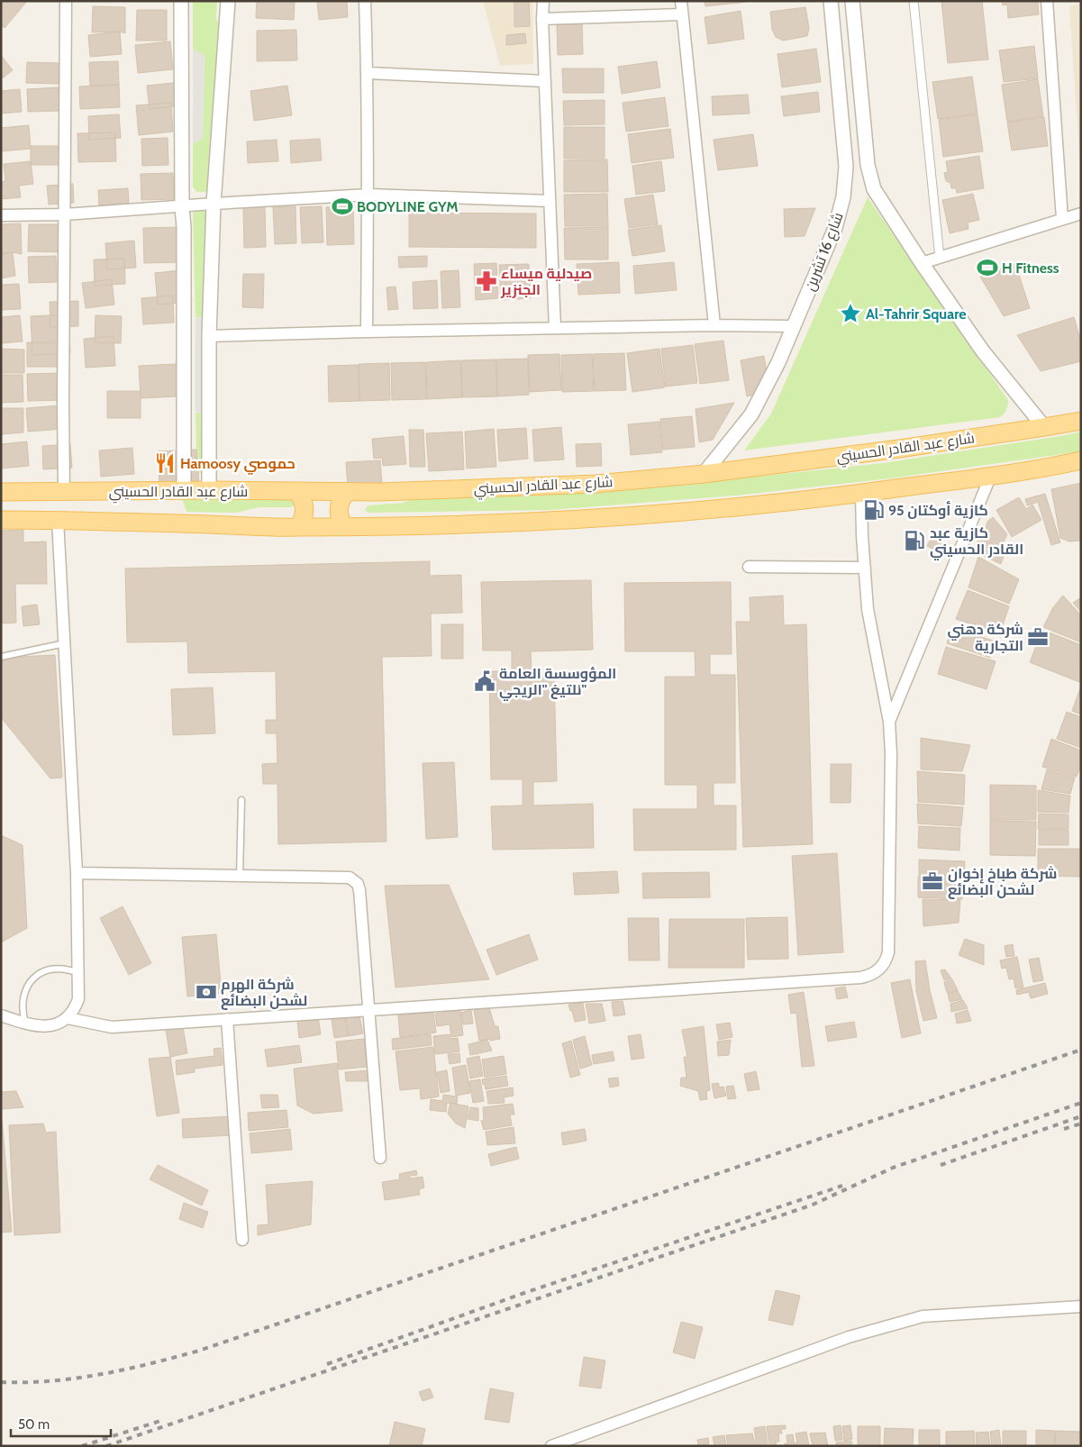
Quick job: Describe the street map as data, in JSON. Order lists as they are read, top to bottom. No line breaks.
{"streets":{"main road":["شارع عبد القادر الحسيني"],"street":["شارع 16 تشرين"]},"crossings":[["شارع 16 تشرين","شارع عبد القادر الحسيني"]],"places":{"sports":["BODYLINE GYM","H Fitness"],"pharmacy":["صيدلية ميساء الجنزير"],"place":["Al-Tahrir Square"],"restaurant":["Hamoosy حموصي"],"fuel station":["كازية أوكتان 95","كازية عبد القادر الحسيني"],"office":["شركة دهني التجارية","شركة طباخ إخوان لشحن البضائع"],"public building":["المؤوسسة العامة للتيغ \"الريجي\""],"bank":["شركة الهرم لشحن البضائع"]},"scale_bar":"50 m"}
